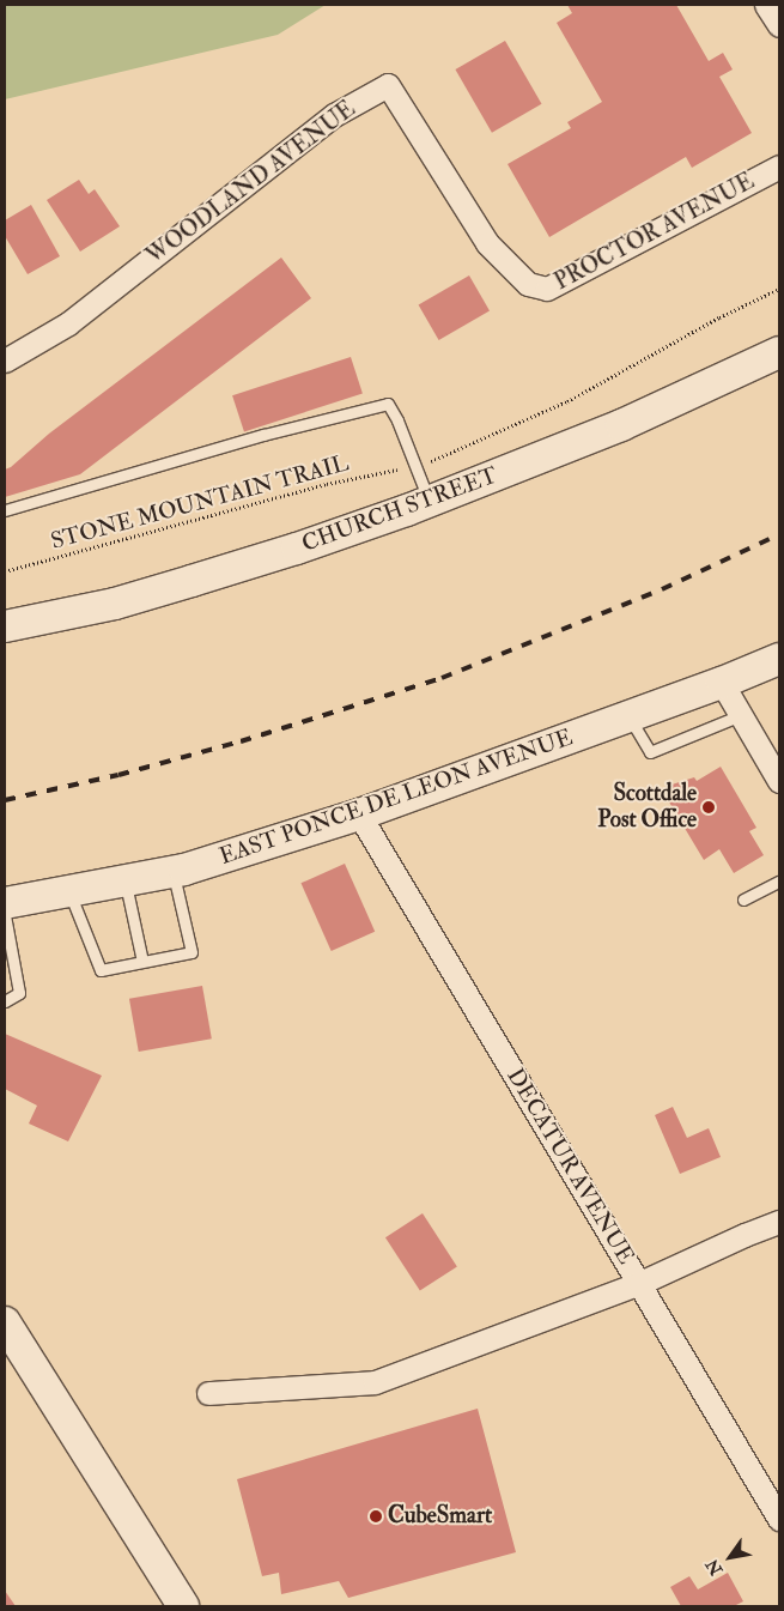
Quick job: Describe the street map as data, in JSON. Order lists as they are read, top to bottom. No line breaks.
{"streets":{"main road":["CHURCH STREET","EAST PONCE DE LEON AVENUE"],"street":["WOODLAND AVENUE","PROCTOR AVENUE","DECATUR AVENUE"],"path":["STONE MOUNTAIN TRAIL"]},"crossings":[["WOODLAND AVENUE","PROCTOR AVENUE"],["EAST PONCE DE LEON AVENUE","DECATUR AVENUE"]],"places":["Scottdale Post Office","CubeSmart"],"north":"bottom left"}
